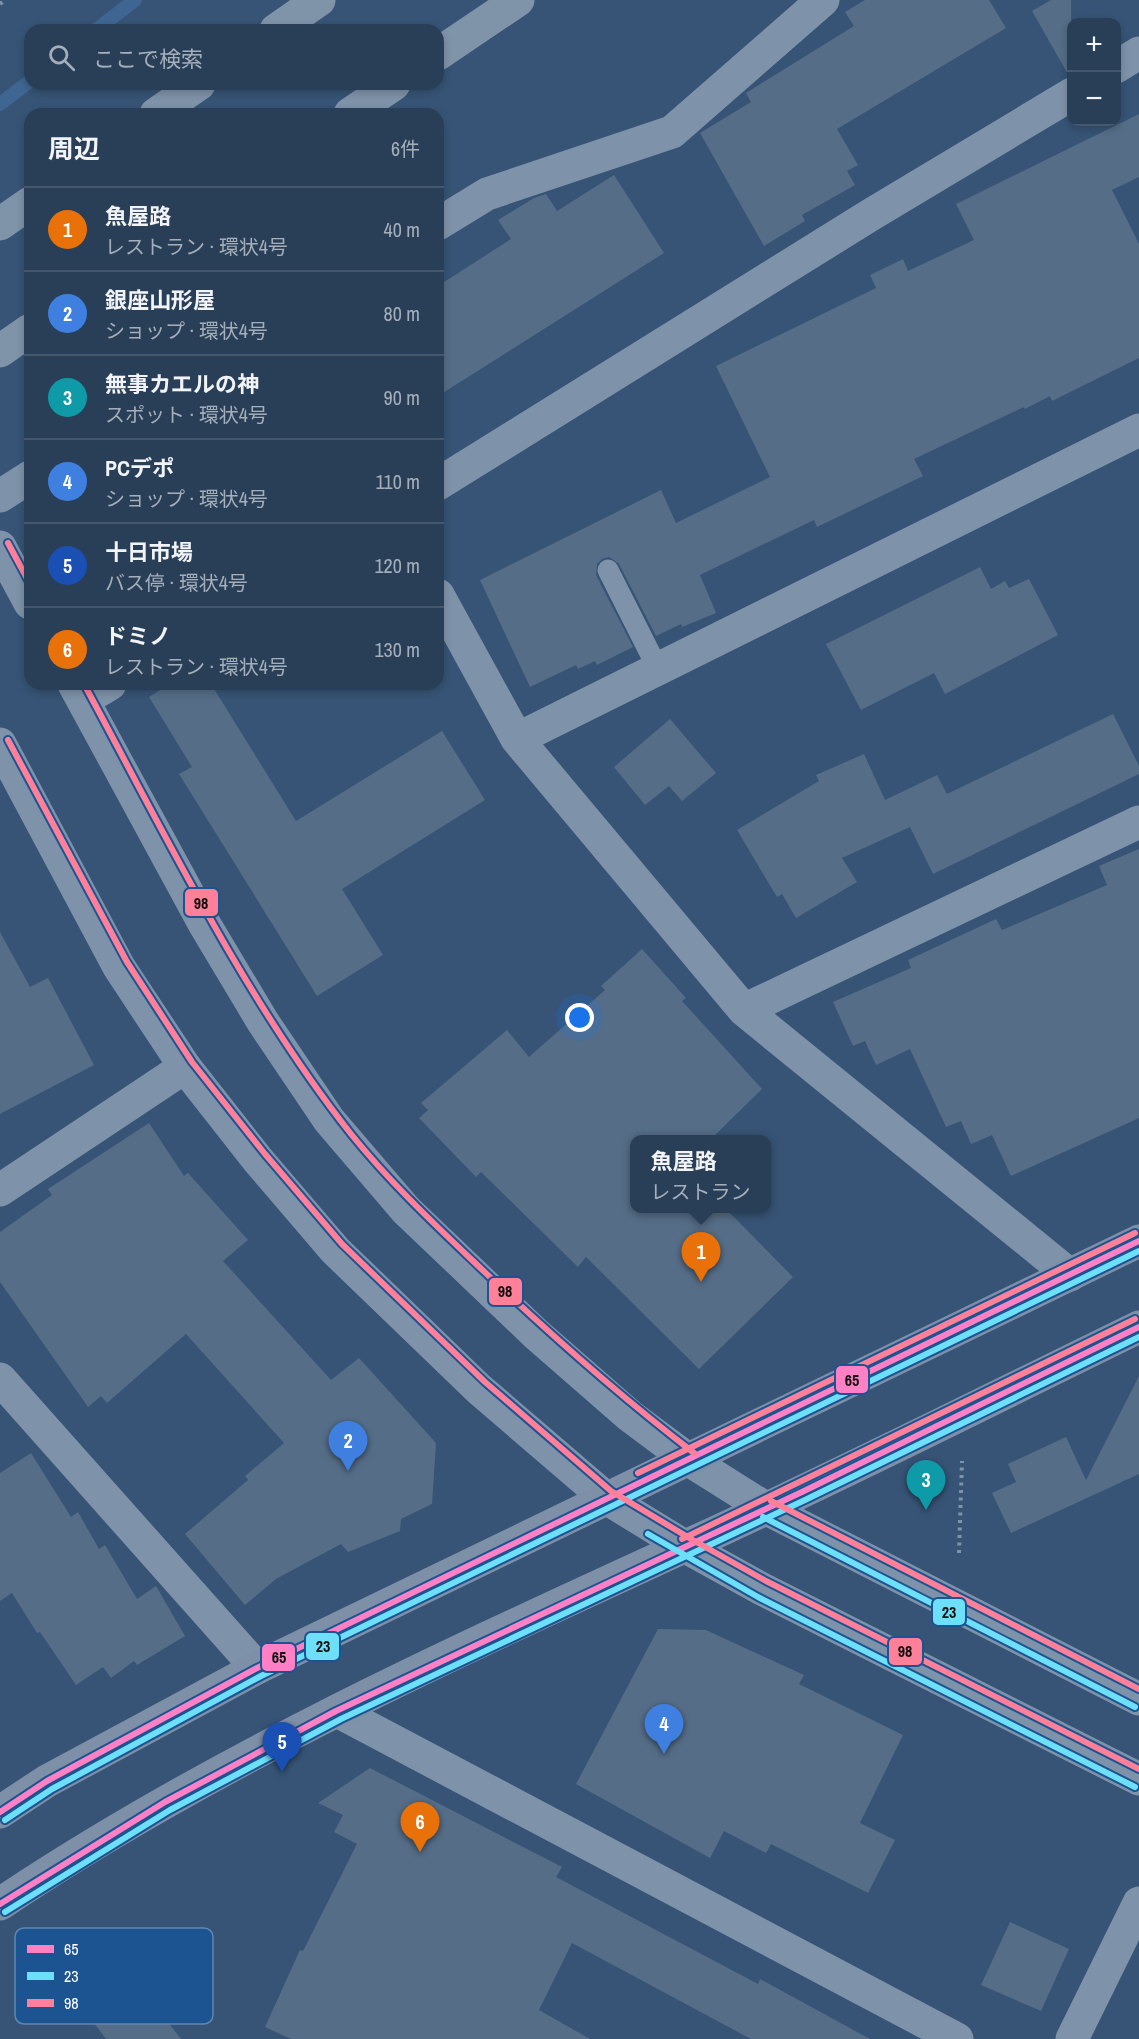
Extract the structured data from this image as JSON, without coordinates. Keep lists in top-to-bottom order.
{
  "lines": ["transit line 98", "transit line 65", "transit line 23"],
  "legend": ["65", "23", "98"],
  "page": {
    "map_buttons": ["+", "−"],
    "search": "ここで検索",
    "heading": ["周辺", "6件"],
    "list": [
      {
        "mark": "1",
        "name": "魚屋路",
        "note": "レストラン · 環状4号",
        "value": "40 m"
      },
      {
        "mark": "2",
        "name": "銀座山形屋",
        "note": "ショップ · 環状4号",
        "value": "80 m"
      },
      {
        "mark": "3",
        "name": "無事カエルの神",
        "note": "スポット · 環状4号",
        "value": "90 m"
      },
      {
        "mark": "4",
        "name": "PCデポ",
        "note": "ショップ · 環状4号",
        "value": "110 m"
      },
      {
        "mark": "5",
        "name": "十日市場",
        "note": "バス停 · 環状4号",
        "value": "120 m"
      },
      {
        "mark": "6",
        "name": "ドミノ",
        "note": "レストラン · 環状4号",
        "value": "130 m"
      }
    ],
    "popup": ["魚屋路", "レストラン"],
    "pins": [
      "1",
      "2",
      "3",
      "4",
      "5",
      "6"
    ]
  }
}
